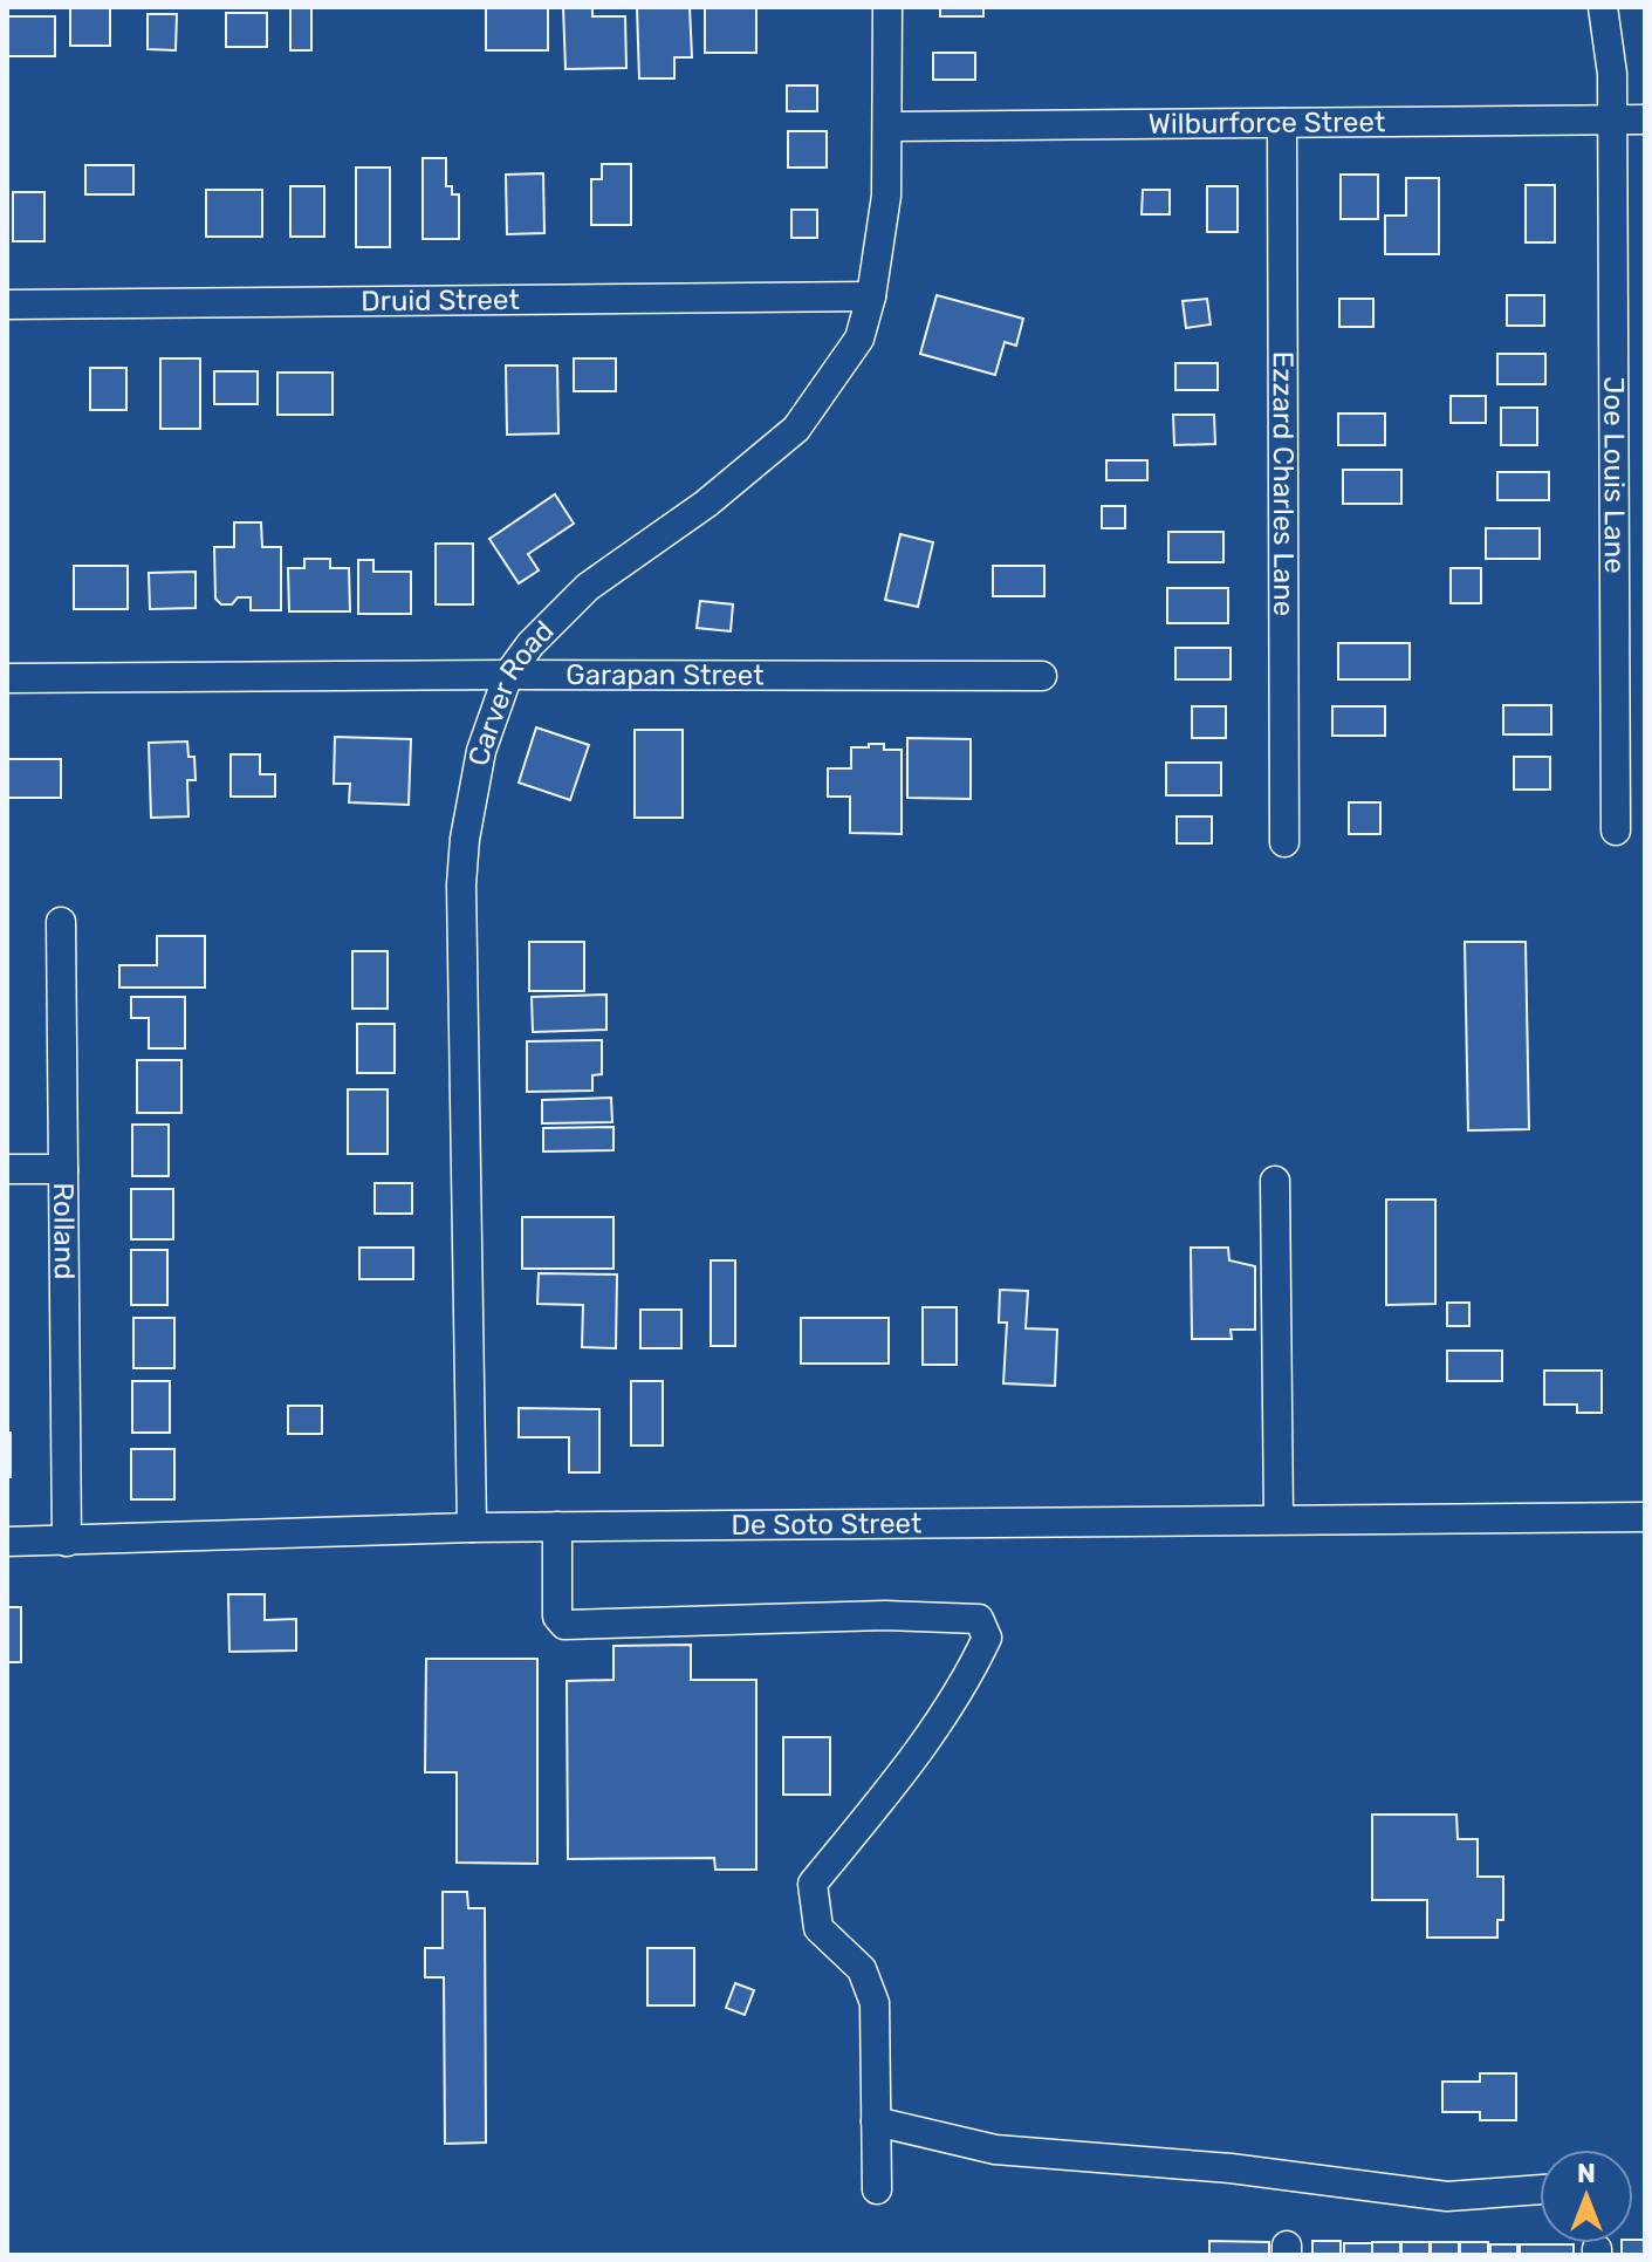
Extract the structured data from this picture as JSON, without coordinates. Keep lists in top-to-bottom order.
{
  "streets": {
    "street": [
      "Wilburforce Street",
      "Druid Street",
      "Joe Louis Lane",
      "Ezzard Charles Lane",
      "Garapan Street",
      "Carver Road",
      "Rolland",
      "De Soto Street"
    ]
  },
  "crossings": [
    ["Wilburforce Street", "Joe Louis Lane"],
    ["Wilburforce Street", "Ezzard Charles Lane"],
    ["Wilburforce Street", "Carver Road"],
    ["Druid Street", "Carver Road"],
    ["Garapan Street", "Carver Road"],
    ["Carver Road", "De Soto Street"],
    ["Rolland", "De Soto Street"]
  ],
  "north": "top"
}
